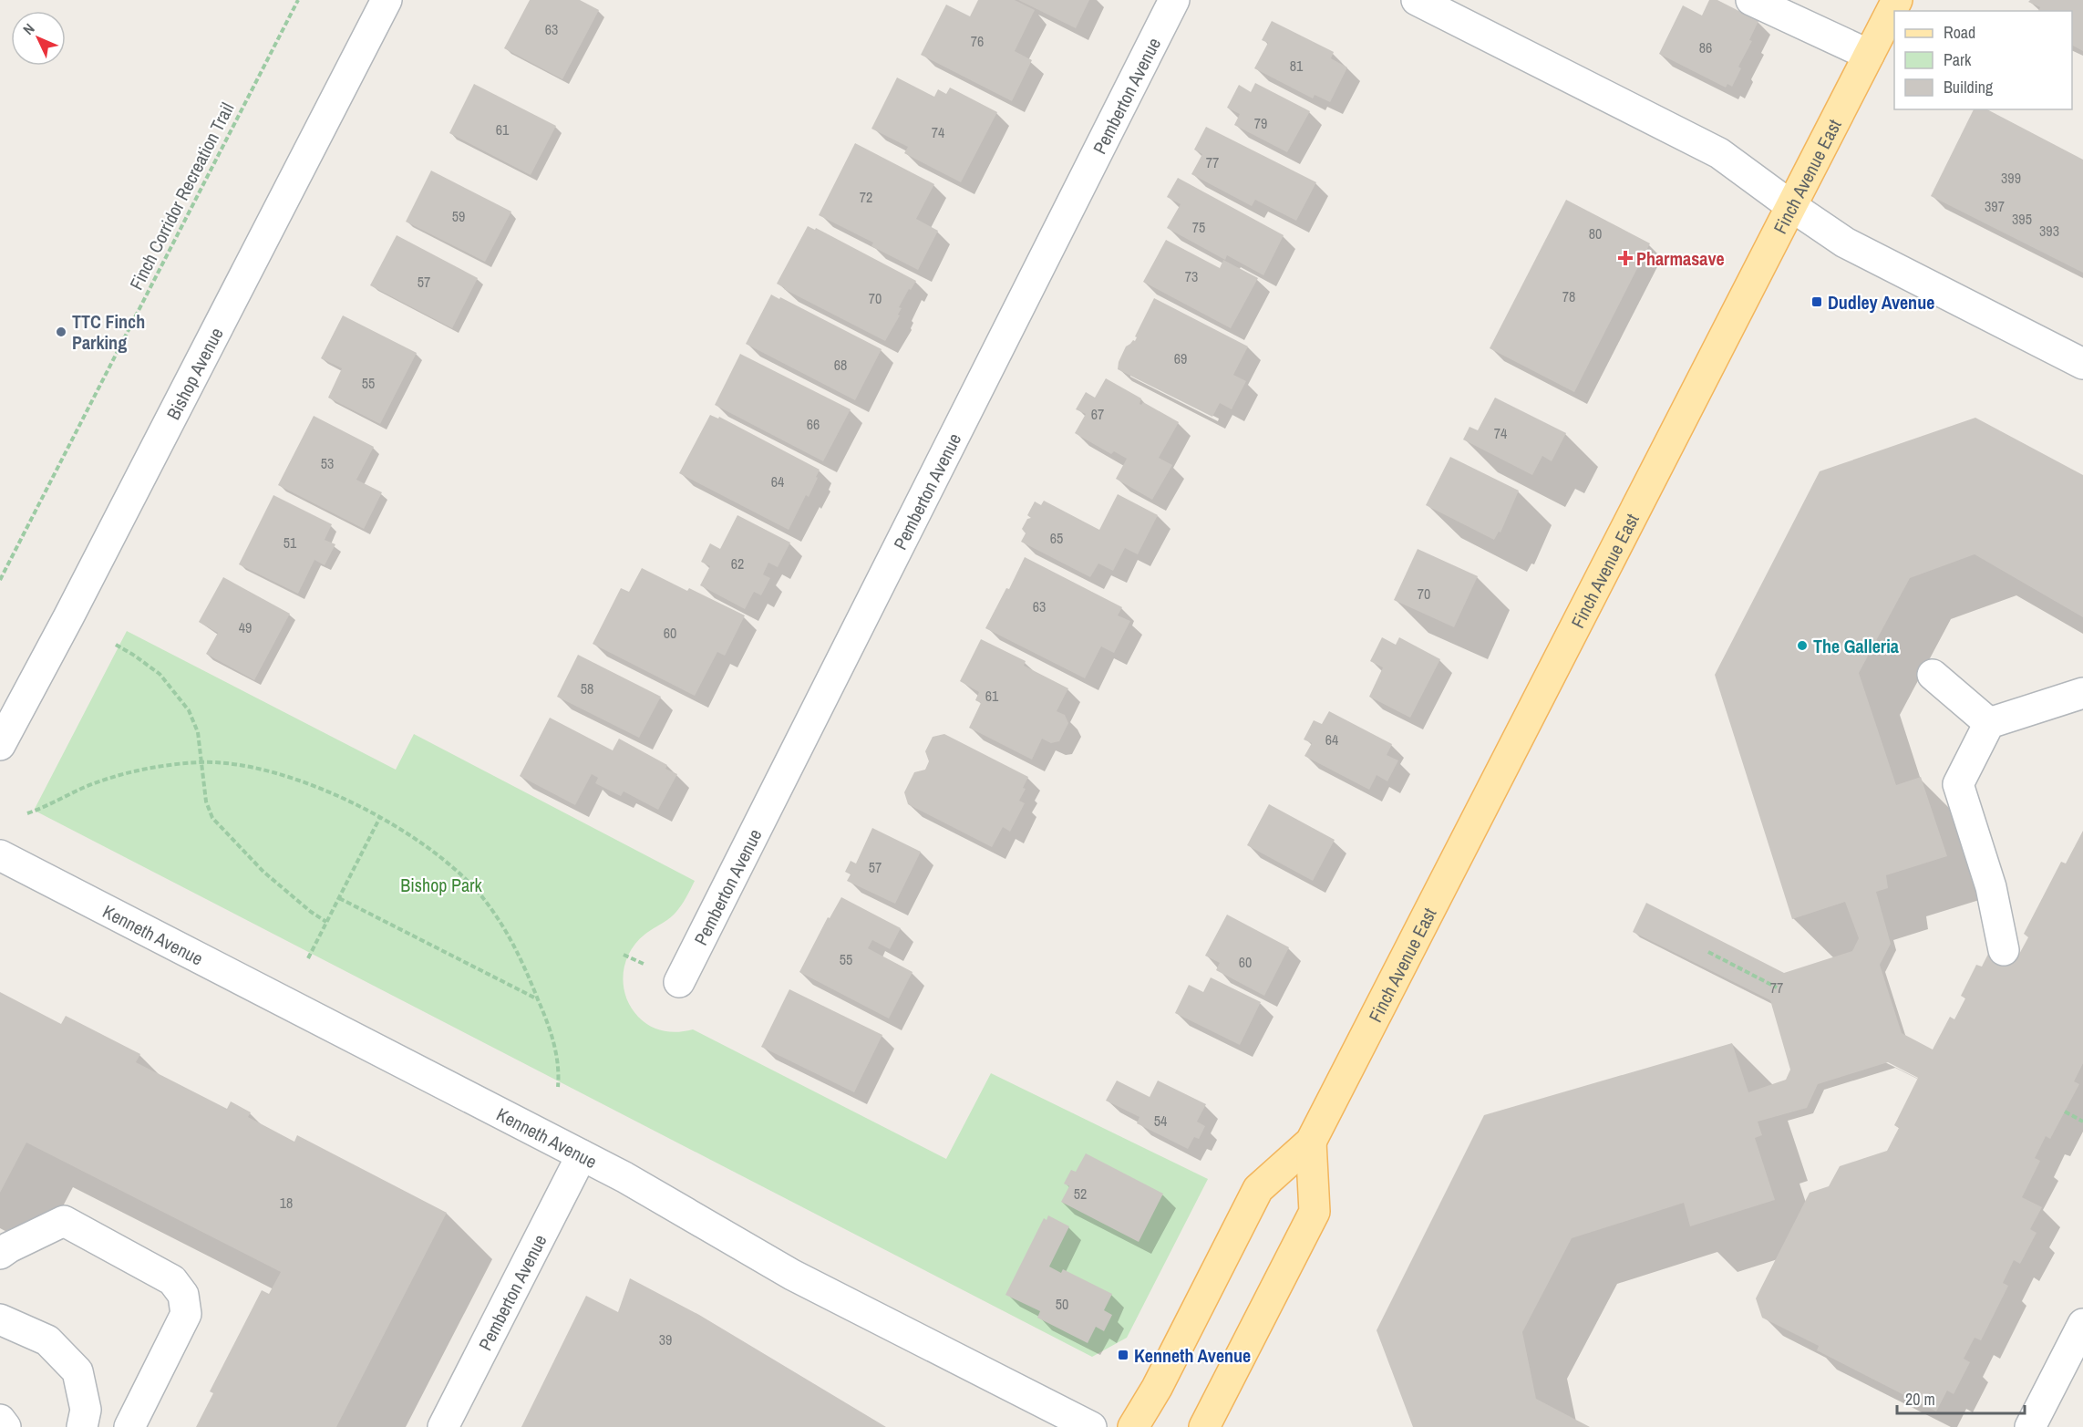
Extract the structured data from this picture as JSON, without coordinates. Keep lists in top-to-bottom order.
{
  "streets": {
    "main road": ["Finch Avenue East"],
    "street": ["Pemberton Avenue", "Bishop Avenue", "Kenneth Avenue"],
    "path": ["Finch Corridor Recreation Trail"]
  },
  "crossings": [
    ["Pemberton Avenue", "Kenneth Avenue"]
  ],
  "parks": ["Bishop Park"],
  "places": {
    "health": ["Pharmasave"],
    "transit": ["Dudley Avenue", "Kenneth Avenue"],
    "other": ["TTC Finch Parking", "The Galleria"]
  },
  "house_numbers": [
    "63",
    "76",
    "86",
    "81",
    "79",
    "61",
    "74",
    "77",
    "399",
    "72",
    "397",
    "59",
    "395",
    "75",
    "393",
    "80",
    "73",
    "57",
    "78",
    "70",
    "69",
    "68",
    "55",
    "67",
    "66",
    "74",
    "53",
    "64",
    "65",
    "51",
    "62",
    "70",
    "63",
    "49",
    "60",
    "58",
    "61",
    "64",
    "57",
    "55",
    "60",
    "77",
    "54",
    "52",
    "18",
    "50",
    "39"
  ],
  "legend": ["Road", "Park", "Building"],
  "scale_bar": "20 m",
  "north": "top left"
}
